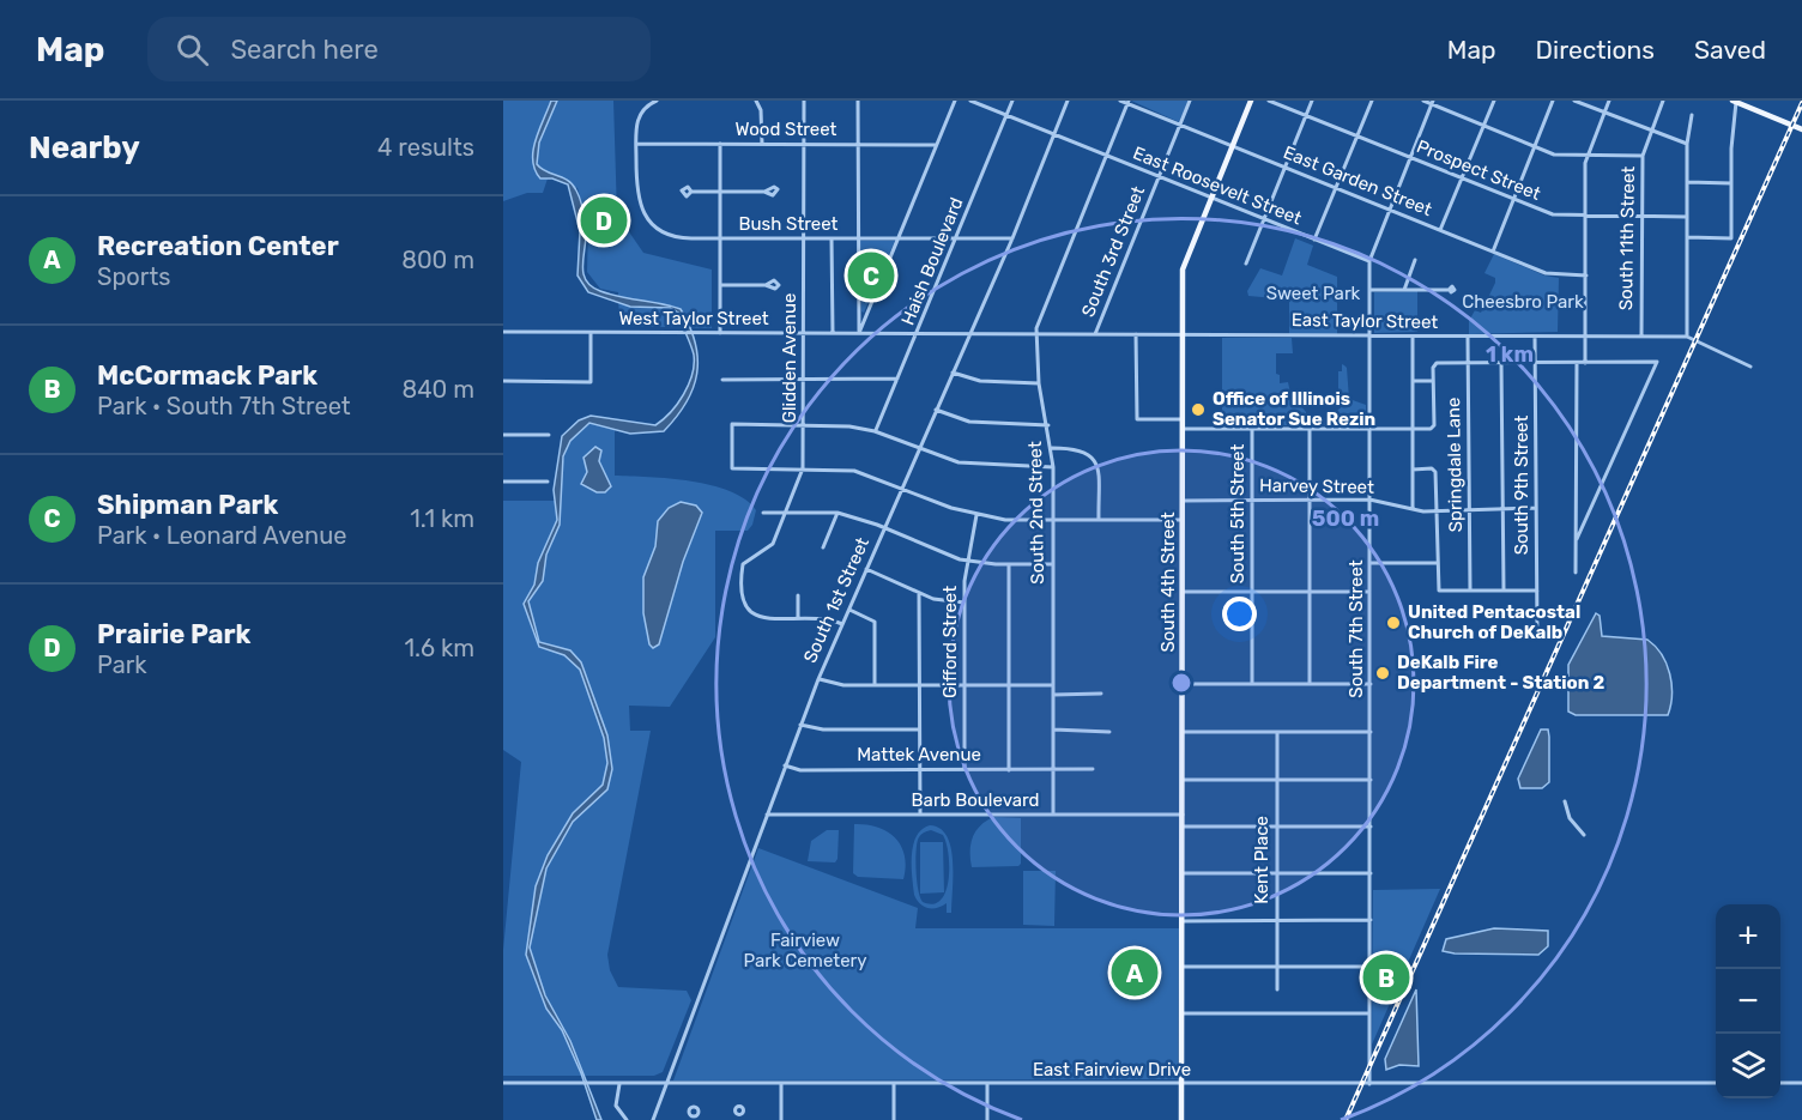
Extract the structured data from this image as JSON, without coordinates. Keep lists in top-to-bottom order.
{
  "streets": {
    "main road": ["South 4th Street"],
    "street": [
      "Wood Street",
      "Prospect Street",
      "East Garden Street",
      "East Roosevelt Street",
      "Bush Street",
      "South 11th Street",
      "South 3rd Street",
      "Haish Boulevard",
      "West Taylor Street",
      "East Taylor Street",
      "Glidden Avenue",
      "Springdale Lane",
      "South 9th Street",
      "Harvey Street",
      "South 2nd Street",
      "South 5th Street",
      "South 1st Street",
      "South 7th Street",
      "Gifford Street",
      "Mattek Avenue",
      "Barb Boulevard",
      "Kent Place",
      "East Fairview Drive"
    ]
  },
  "crossings": [
    ["Wood Street", "Bush Street"],
    ["Wood Street", "Glidden Avenue"],
    ["Prospect Street", "South 11th Street"],
    ["Prospect Street", "South 7th Street"],
    ["East Garden Street", "South 3rd Street"],
    ["East Garden Street", "South 2nd Street"],
    ["East Garden Street", "South 4th Street"],
    ["East Garden Street", "South 7th Street"],
    ["East Roosevelt Street", "South 3rd Street"],
    ["East Roosevelt Street", "Haish Boulevard"],
    ["East Roosevelt Street", "South 2nd Street"],
    ["East Roosevelt Street", "South 4th Street"],
    ["East Roosevelt Street", "South 1st Street"],
    ["East Roosevelt Street", "South 7th Street"],
    ["Bush Street", "Haish Boulevard"],
    ["Bush Street", "Glidden Avenue"],
    ["Bush Street", "South 1st Street"],
    ["South 11th Street", "East Taylor Street"],
    ["South 3rd Street", "East Taylor Street"],
    ["Haish Boulevard", "West Taylor Street"],
    ["West Taylor Street", "East Taylor Street"],
    ["West Taylor Street", "Glidden Avenue"],
    ["West Taylor Street", "South 1st Street"],
    ["East Taylor Street", "Springdale Lane"],
    ["East Taylor Street", "South 9th Street"],
    ["East Taylor Street", "South 2nd Street"],
    ["East Taylor Street", "South 4th Street"],
    ["East Taylor Street", "South 1st Street"],
    ["East Taylor Street", "South 7th Street"],
    ["Springdale Lane", "Harvey Street"],
    ["South 9th Street", "Harvey Street"],
    ["Harvey Street", "South 5th Street"],
    ["Harvey Street", "South 4th Street"],
    ["Harvey Street", "South 7th Street"],
    ["South 2nd Street", "Mattek Avenue"],
    ["South 2nd Street", "Barb Boulevard"],
    ["South 4th Street", "Barb Boulevard"],
    ["South 4th Street", "East Fairview Drive"],
    ["South 1st Street", "Mattek Avenue"],
    ["South 1st Street", "Barb Boulevard"],
    ["South 1st Street", "East Fairview Drive"],
    ["South 7th Street", "East Fairview Drive"],
    ["Gifford Street", "Mattek Avenue"]
  ],
  "parks": ["Sweet Park", "Cheesbro Park", "Fairview Park Cemetery"],
  "places": ["Office of Illinois Senator Sue Rezin", "United Pentacostal Church of DeKalb", "DeKalb Fire Department - Station 2"],
  "page": {
    "header": "Map",
    "search": "Search here",
    "nav": ["Map", "Directions", "Saved"],
    "heading": ["Nearby", "4 results"],
    "list": [
      {
        "mark": "A",
        "name": "Recreation Center",
        "note": "Sports",
        "value": "800 m"
      },
      {
        "mark": "B",
        "name": "McCormack Park",
        "note": "Park · South 7th Street",
        "value": "840 m"
      },
      {
        "mark": "C",
        "name": "Shipman Park",
        "note": "Park · Leonard Avenue",
        "value": "1.1 km"
      },
      {
        "mark": "D",
        "name": "Prairie Park",
        "note": "Park",
        "value": "1.6 km"
      }
    ],
    "pins": [
      "D",
      "C",
      "A",
      "B"
    ],
    "map_buttons": ["+", "−"]
  },
  "rings": ["1 km", "500 m"]
}
